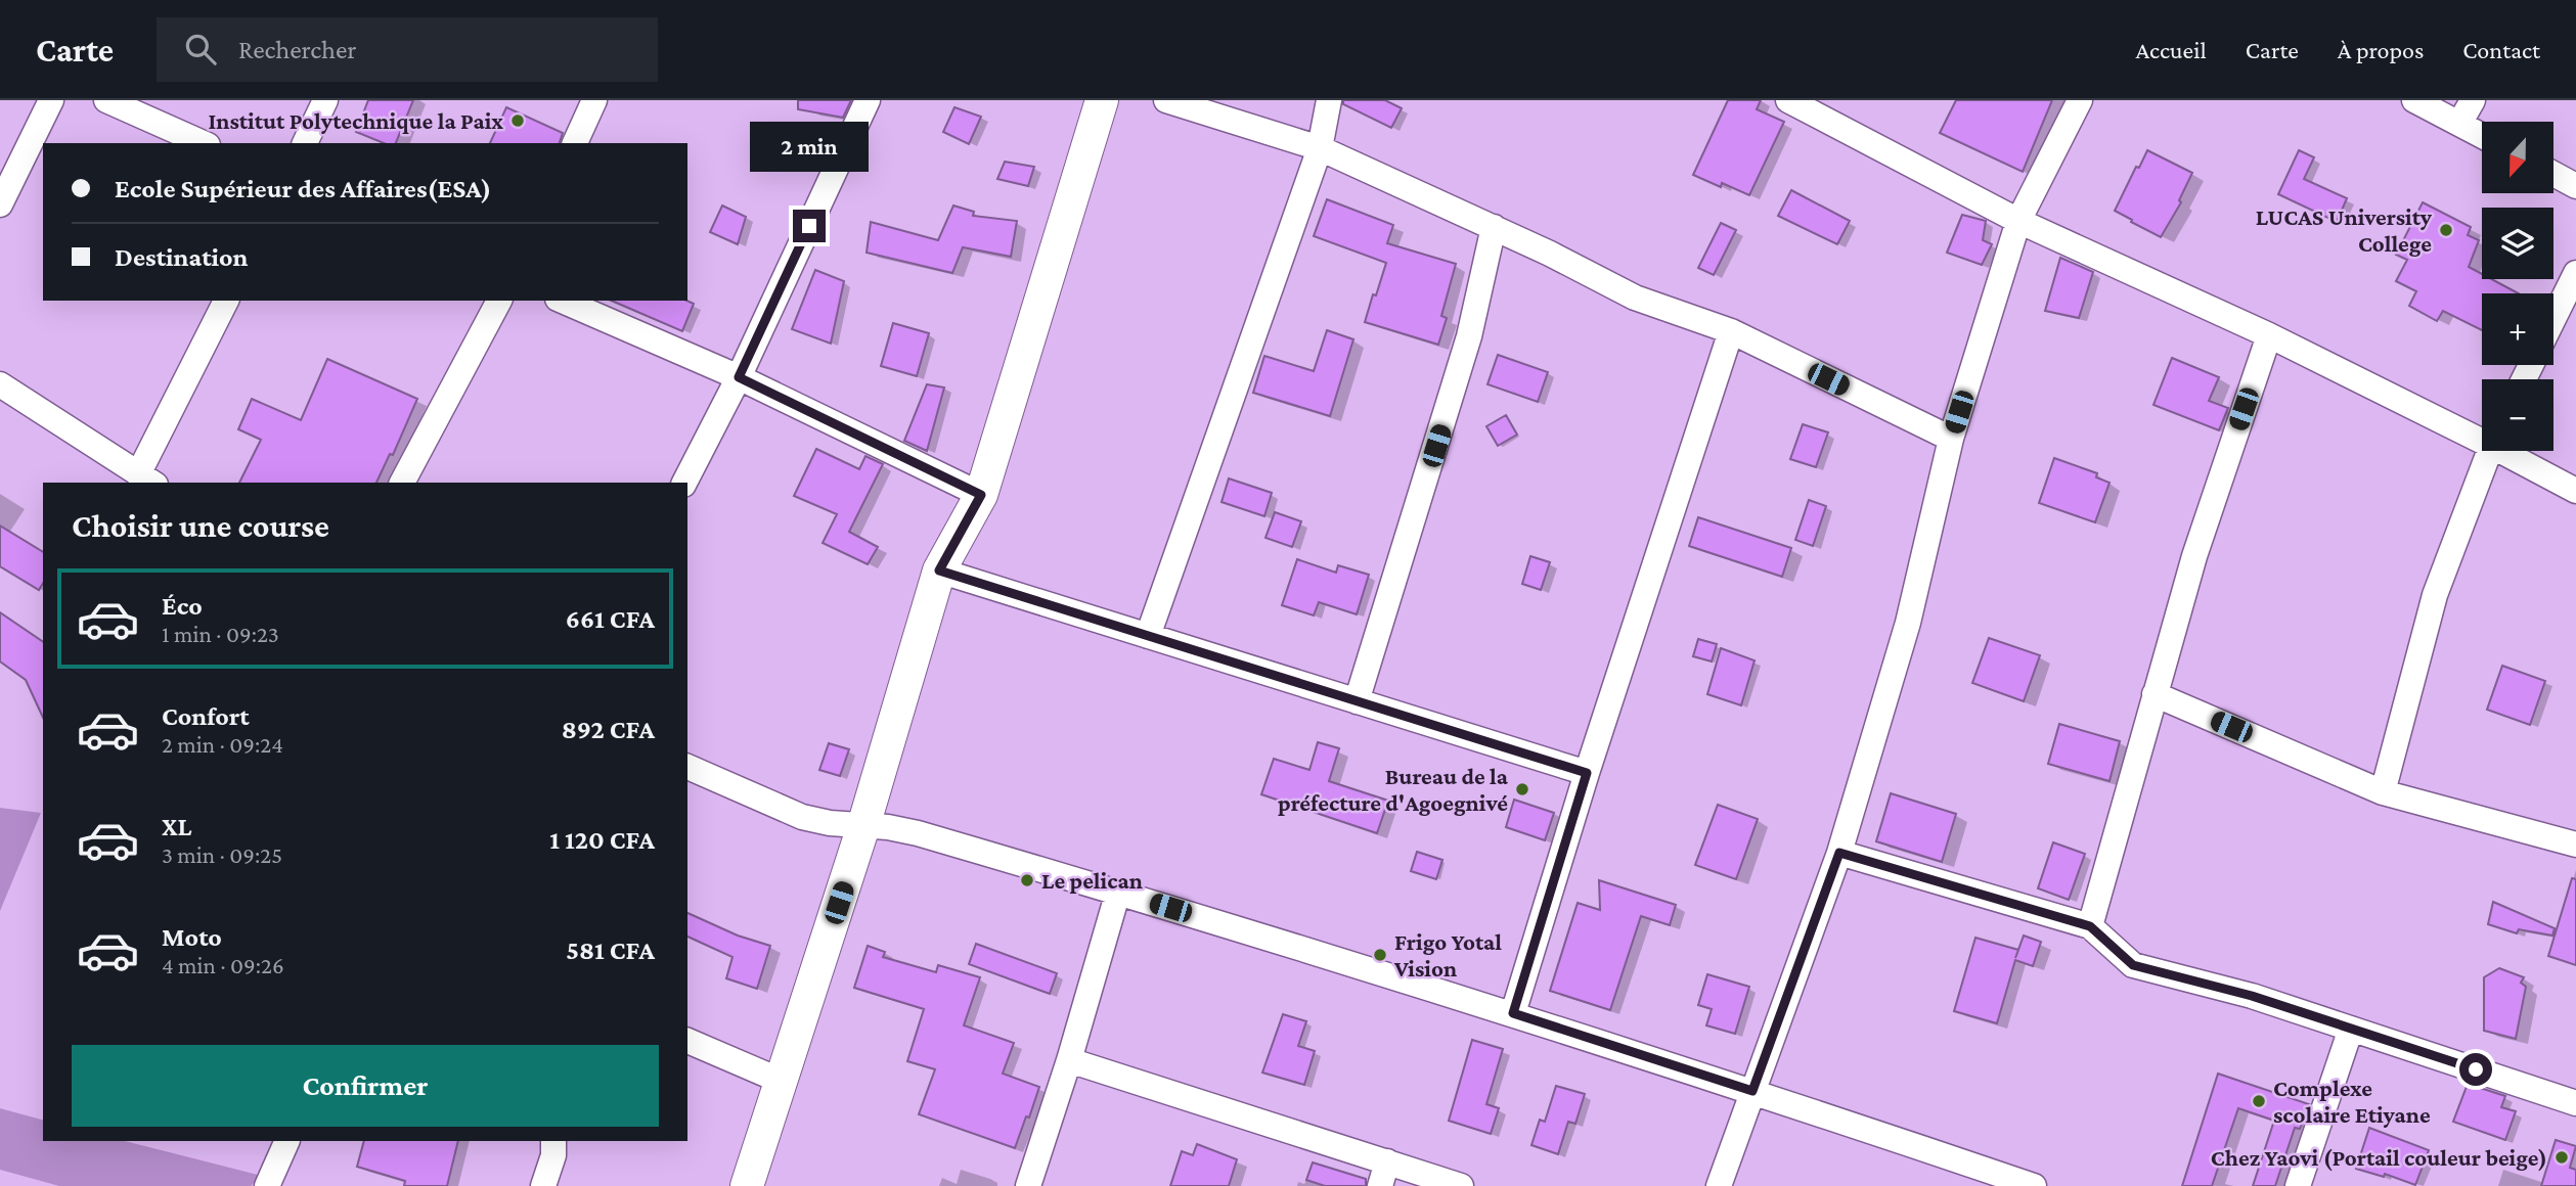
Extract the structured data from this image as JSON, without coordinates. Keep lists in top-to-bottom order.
{
  "places": [
    "Institut Polytechnique la Paix",
    "LUCAS University College",
    "Bureau de la préfecture d'Agoegnivé",
    "Le pelican",
    "Frigo Yotal Vision",
    "Complexe scolaire Etiyane",
    "Chez Yaovi (Portail couleur beige)"
  ],
  "north": "bottom",
  "page": {
    "header": "Carte",
    "search": "Rechercher",
    "nav": [
      "Accueil",
      "Carte",
      "À propos",
      "Contact"
    ],
    "map_buttons": ["+", "−"],
    "bubble": "2 min",
    "banner": ["Ecole Supérieur des Affaires(ESA)", "Destination"],
    "heading": "Choisir une course",
    "list": [
      {
        "name": "Éco",
        "note": "1 min · 09:23",
        "value": "661 CFA"
      },
      {
        "name": "Confort",
        "note": "2 min · 09:24",
        "value": "892 CFA"
      },
      {
        "name": "XL",
        "note": "3 min · 09:25",
        "value": "1 120 CFA"
      },
      {
        "name": "Moto",
        "note": "4 min · 09:26",
        "value": "581 CFA"
      }
    ],
    "buttons": "Confirmer"
  }
}
